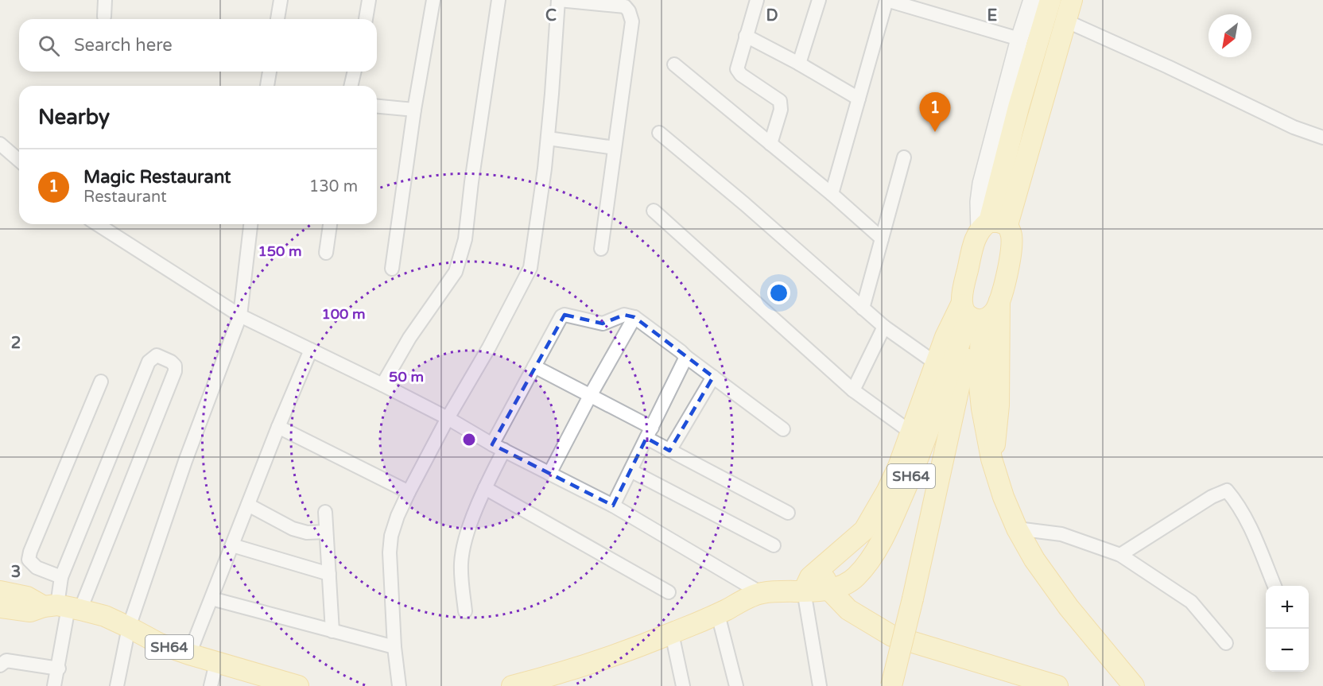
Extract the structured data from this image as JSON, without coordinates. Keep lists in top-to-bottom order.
{
  "streets": {
    "main road": ["SH64"]
  },
  "north": "bottom left",
  "page": {
    "search": "Search here",
    "heading": "Nearby",
    "pins": "1",
    "list": [
      {
        "mark": "1",
        "name": "Magic Restaurant",
        "note": "Restaurant",
        "value": "130 m"
      }
    ],
    "map_buttons": ["+", "−"]
  },
  "grid": {
    "columns": ["C", "D", "E"],
    "rows": ["2", "3"]
  },
  "rings": ["150 m", "100 m", "50 m"]
}
